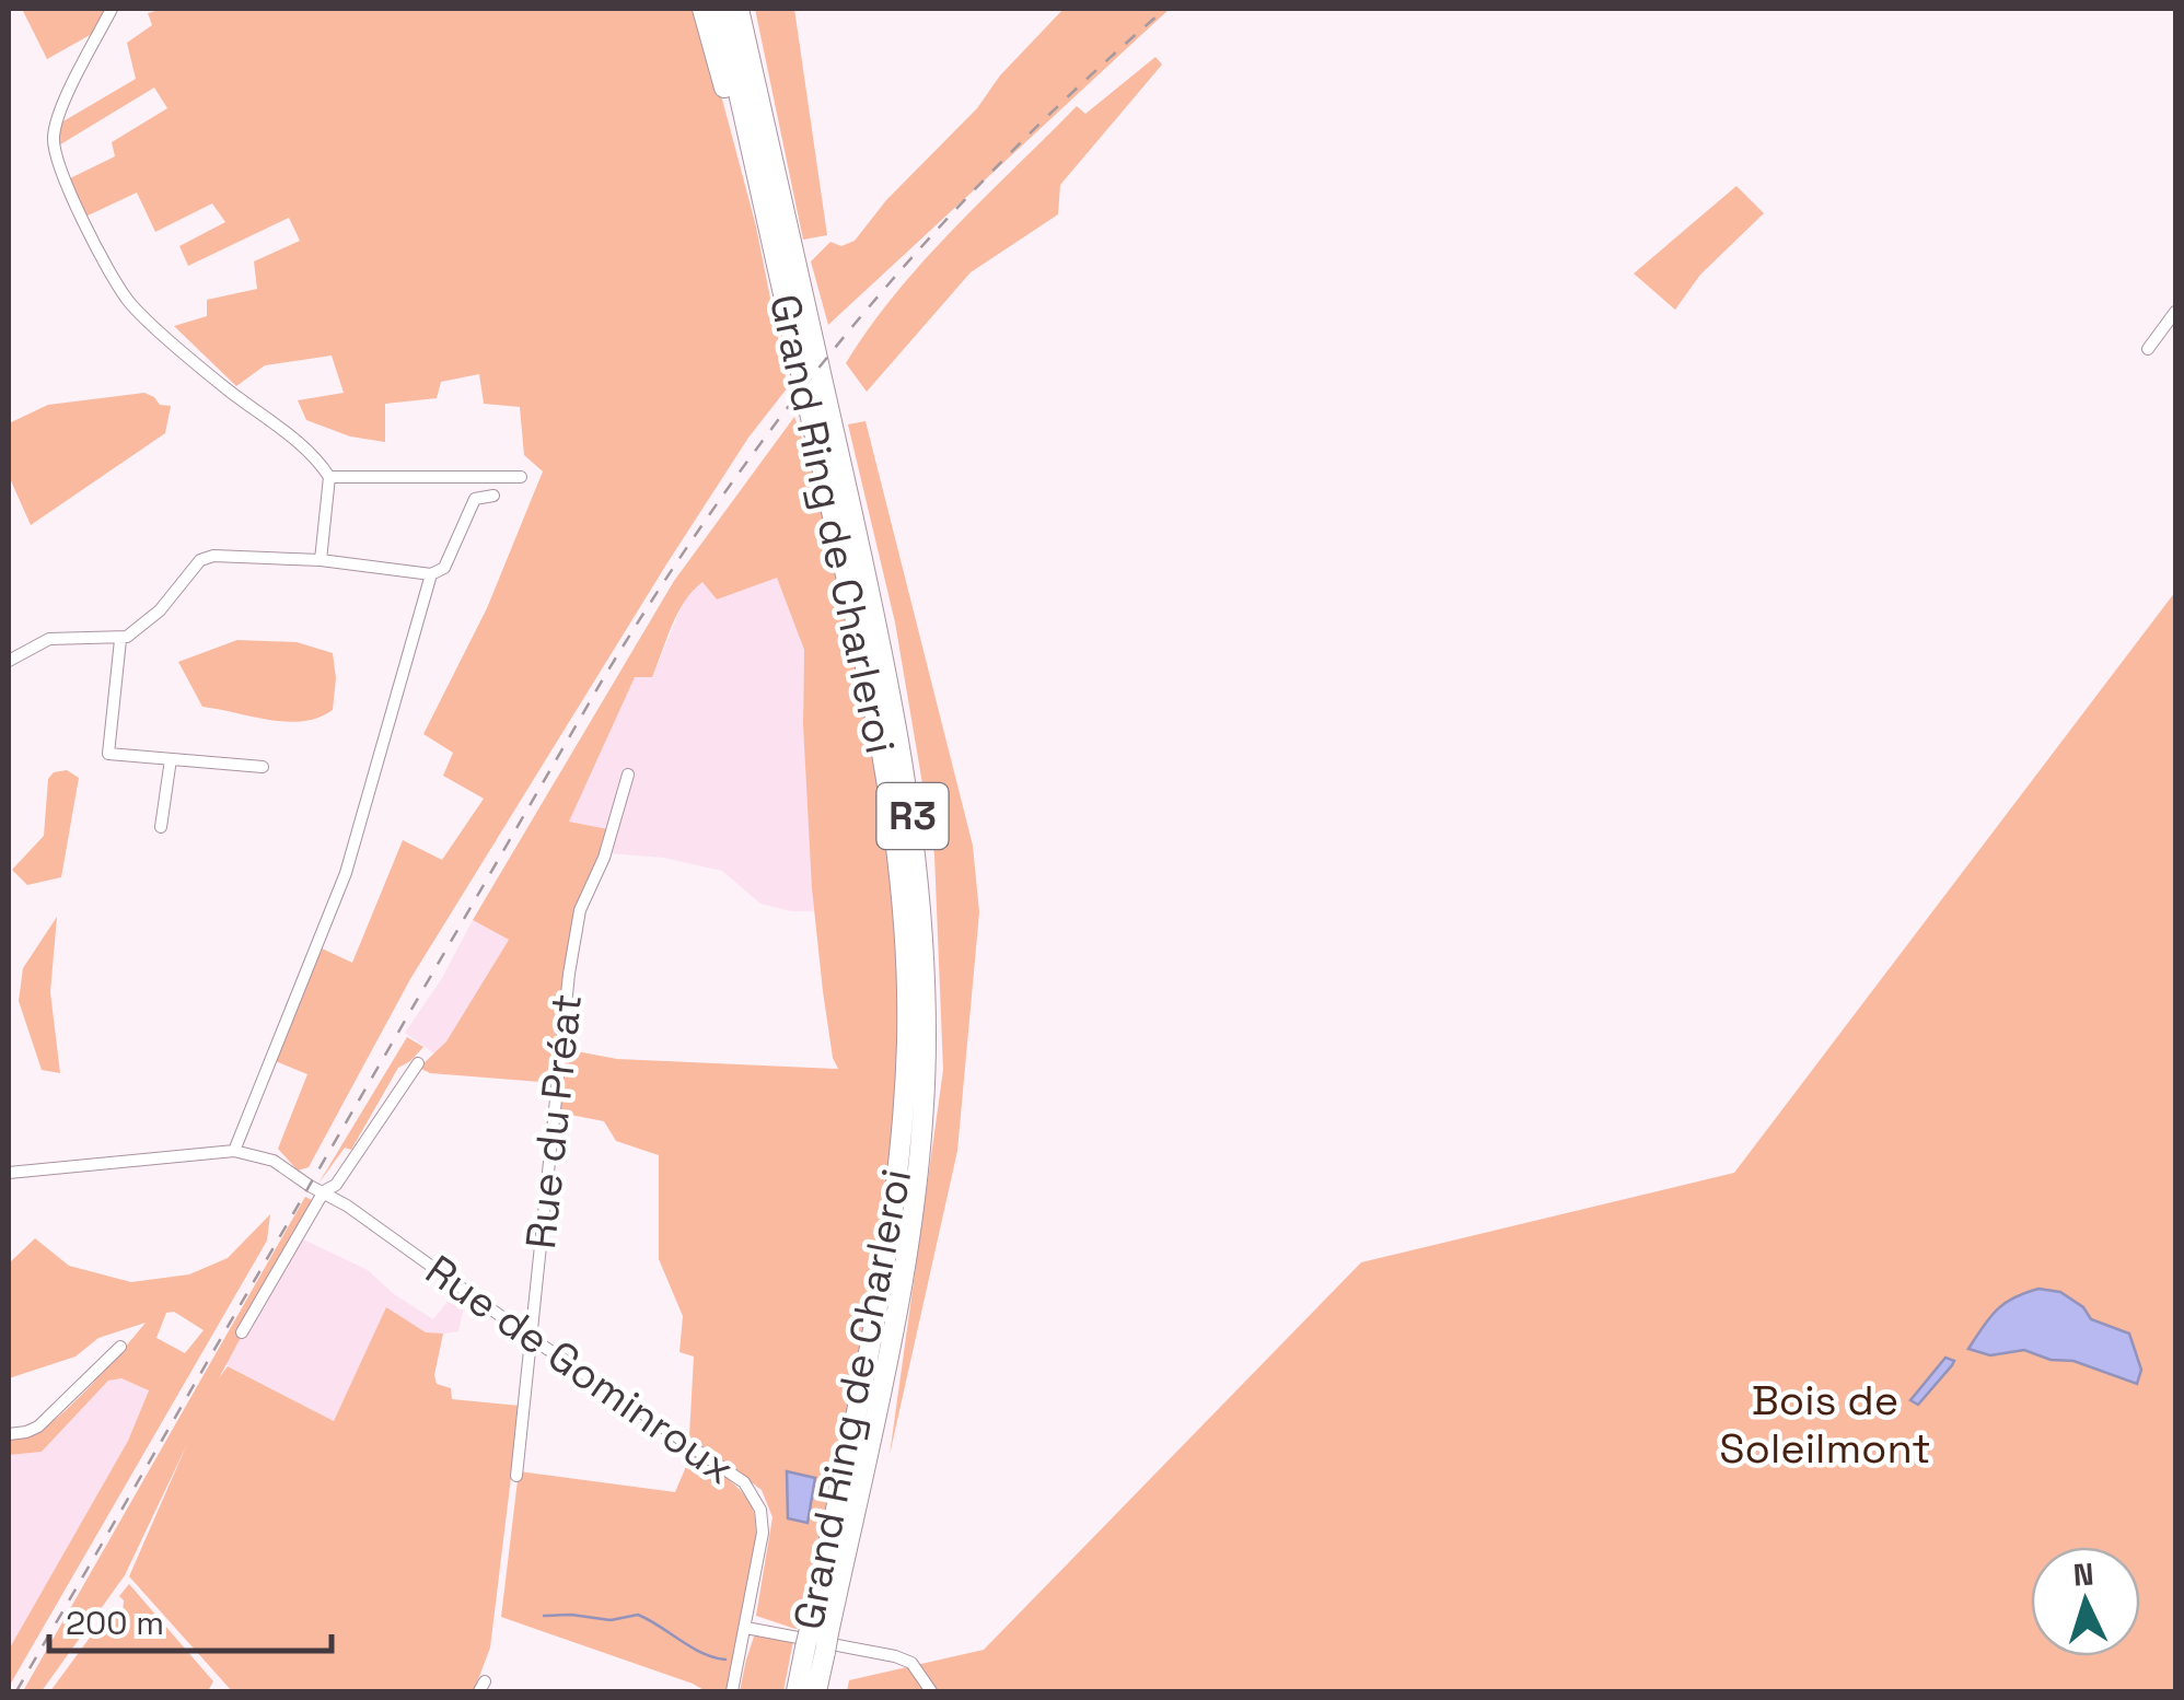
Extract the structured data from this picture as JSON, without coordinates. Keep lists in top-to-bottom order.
{
  "streets": {
    "highway": ["Grand Ring de Charleroi", "R3"],
    "street": ["Rue du Préat", "Rue de Gominroux"]
  },
  "crossings": [
    ["Rue du Préat", "Rue de Gominroux"]
  ],
  "parks": ["Bois de Soleilmont"],
  "scale_bar": "200 m",
  "north": "top"
}
